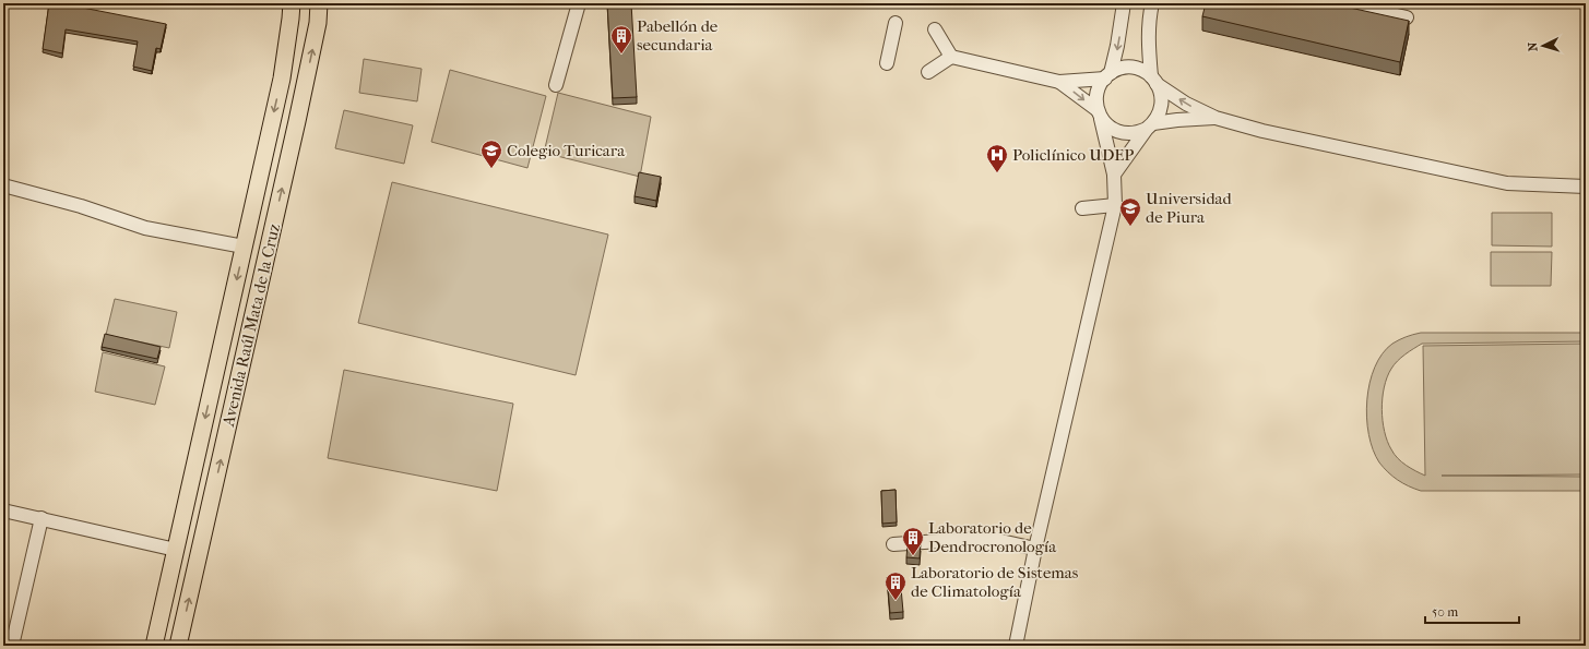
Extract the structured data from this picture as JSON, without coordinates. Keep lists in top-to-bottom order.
{
  "streets": {
    "main road": ["Avenida Raúl Mata de la Cruz"]
  },
  "places": {
    "building": ["Pabellón de secundaria", "Laboratorio de Dendrocronología", "Laboratorio de Sistemas de Climatología"],
    "school or university": ["Colegio Turicara", "Universidad de Piura"],
    "hospital": ["Policlínico UDEP"]
  },
  "scale_bar": "50 m",
  "north": "left"
}
